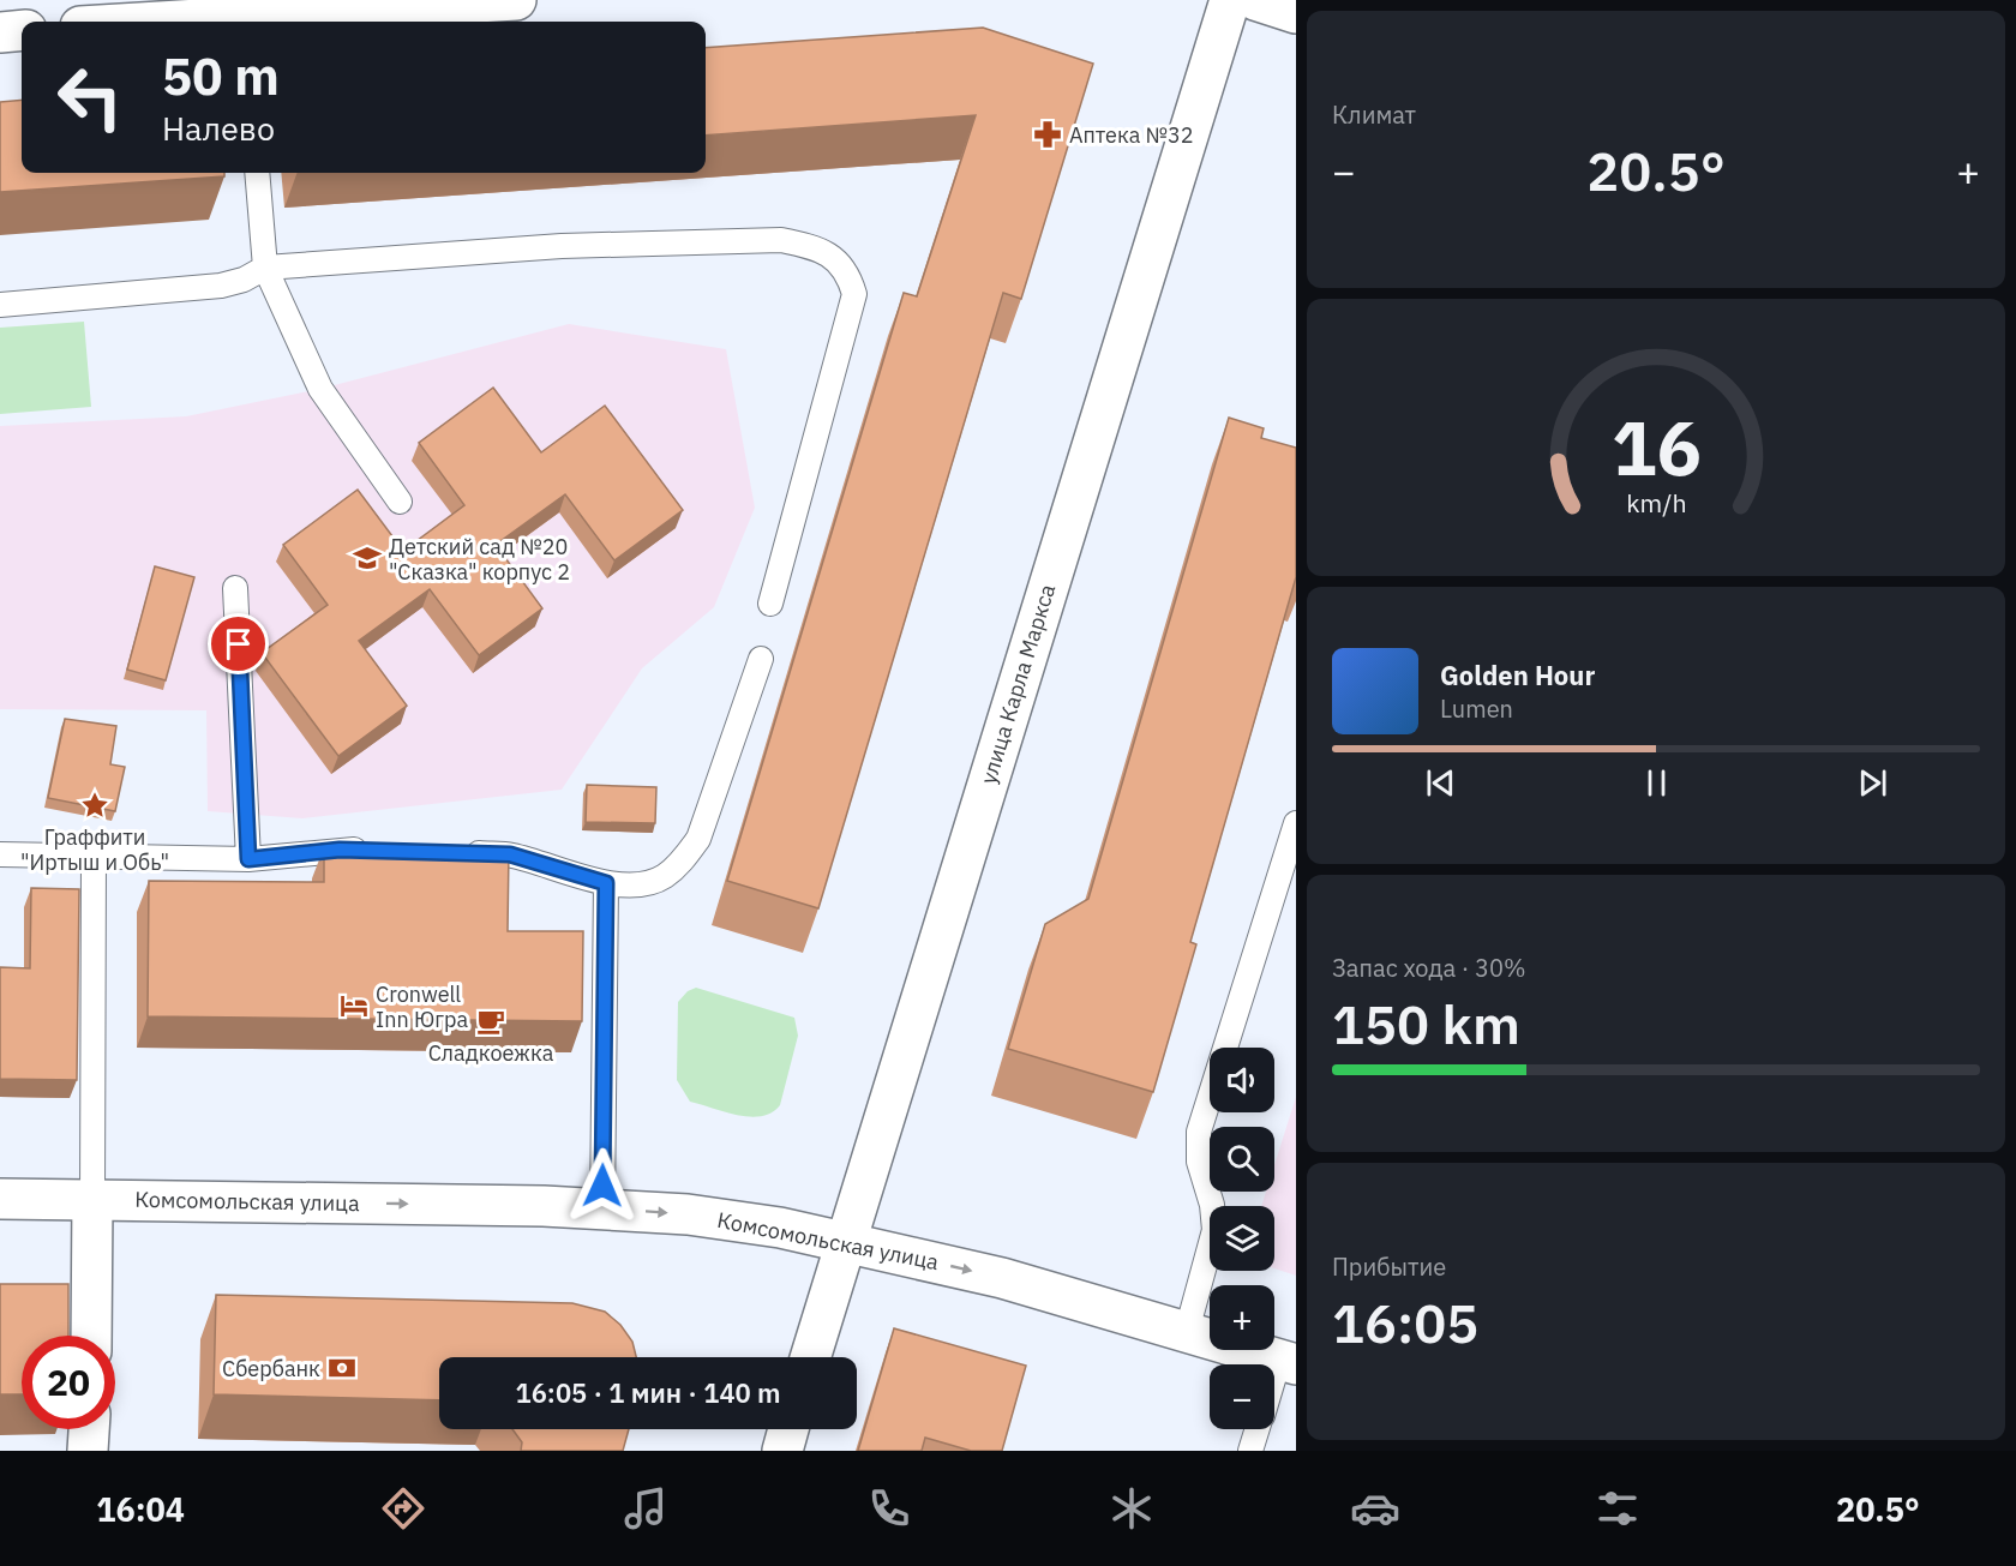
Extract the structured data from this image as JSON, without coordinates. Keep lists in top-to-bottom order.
{
  "streets": {
    "street": ["улица Карла Маркса", "Комсомольская улица"]
  },
  "crossings": [
    ["улица Карла Маркса", "Комсомольская улица"]
  ],
  "one_way": ["Комсомольская улица"],
  "places": {
    "pharmacy": ["Аптека №32"],
    "school or university": ["Детский сад №20 \"Сказка\" корпус 2"],
    "place": ["Граффити \"Иртыш и Обь\""],
    "hotel": ["Cronwell Inn Югра"],
    "cafe": ["Сладкоежка"],
    "bank": ["Сбербанк"]
  },
  "page": {
    "tile": [
      "Климат",
      ["Запас хода · 30%", "150 km"],
      ["Прибытие", "16:05"]
    ],
    "turn": ["50 m", "Налево"],
    "heat": ["−", "20.5°", "+"],
    "song": ["Golden Hour", "Lumen"],
    "map_buttons": ["+", "−"],
    "limit": "20",
    "trip": "16:05 · 1 мин · 140 m",
    "tabs": ["16:04", "20.5°"],
    "gauge": ["16", "km/h"]
  }
}
